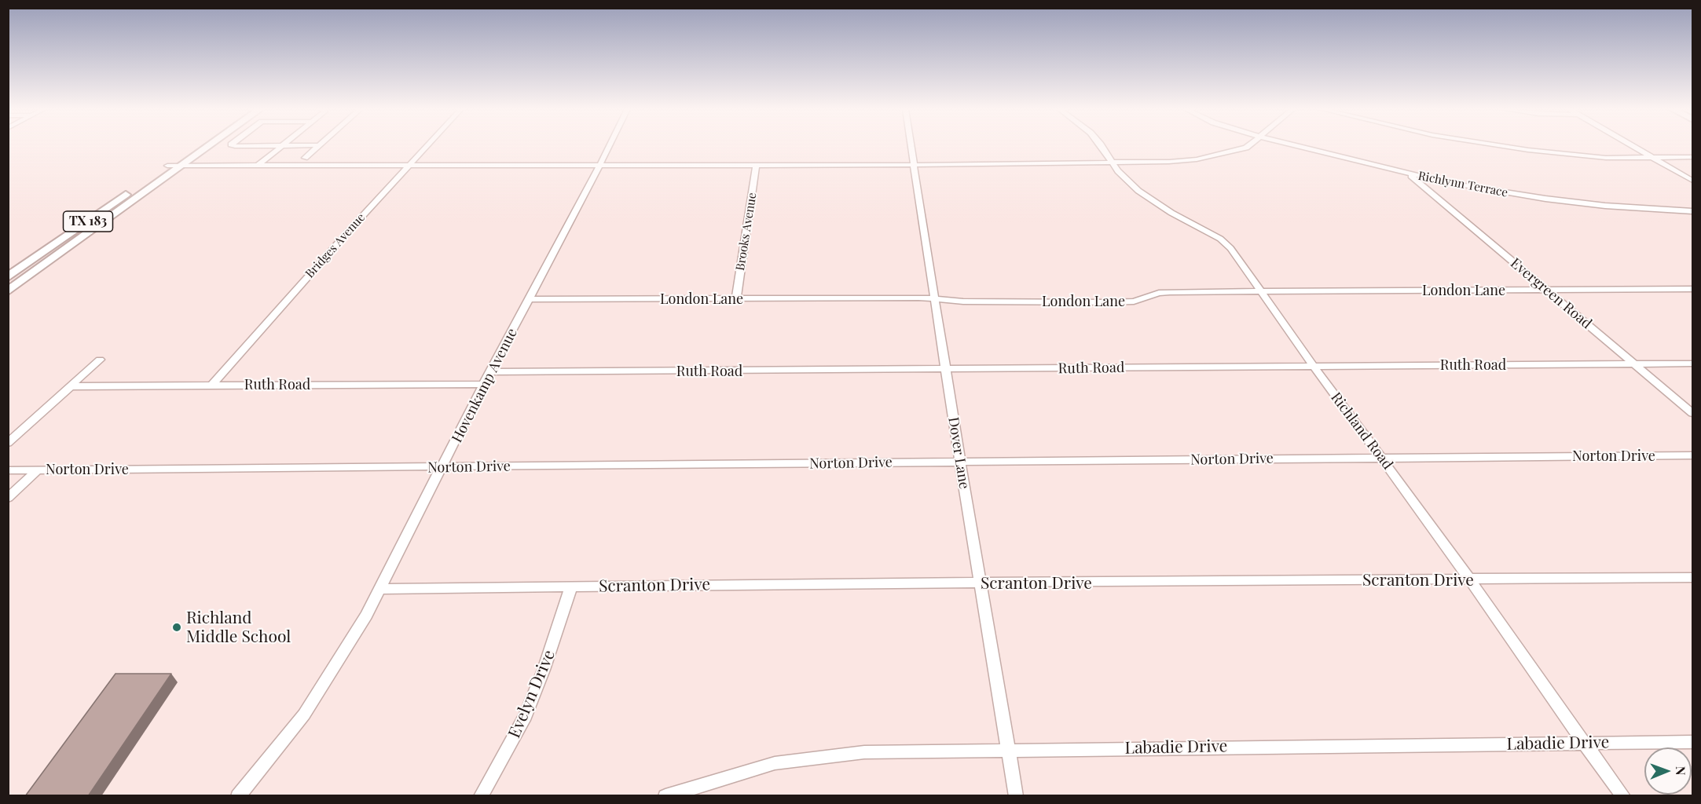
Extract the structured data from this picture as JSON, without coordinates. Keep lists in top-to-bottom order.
{
  "streets": {
    "main road": ["TX 183"],
    "street": [
      "Richlynn Terrace",
      "Brooks Avenue",
      "Bridges Avenue",
      "London Lane",
      "Evergreen Road",
      "Ruth Road",
      "Hovenkamp Avenue",
      "Richland Road",
      "Dover Lane",
      "Norton Drive",
      "Scranton Drive",
      "Evelyn Drive",
      "Labadie Drive"
    ]
  },
  "crossings": [
    ["Richlynn Terrace", "Evergreen Road"],
    ["Brooks Avenue", "London Lane"],
    ["Bridges Avenue", "Ruth Road"],
    ["London Lane", "Evergreen Road"],
    ["London Lane", "Hovenkamp Avenue"],
    ["London Lane", "Richland Road"],
    ["London Lane", "Dover Lane"],
    ["Evergreen Road", "Ruth Road"],
    ["Ruth Road", "Hovenkamp Avenue"],
    ["Ruth Road", "Richland Road"],
    ["Ruth Road", "Dover Lane"],
    ["Hovenkamp Avenue", "Norton Drive"],
    ["Hovenkamp Avenue", "Scranton Drive"],
    ["Richland Road", "Norton Drive"],
    ["Richland Road", "Scranton Drive"],
    ["Richland Road", "Labadie Drive"],
    ["Dover Lane", "Norton Drive"],
    ["Dover Lane", "Scranton Drive"],
    ["Dover Lane", "Labadie Drive"],
    ["Scranton Drive", "Evelyn Drive"]
  ],
  "places": ["Richland Middle School"],
  "north": "right"
}
